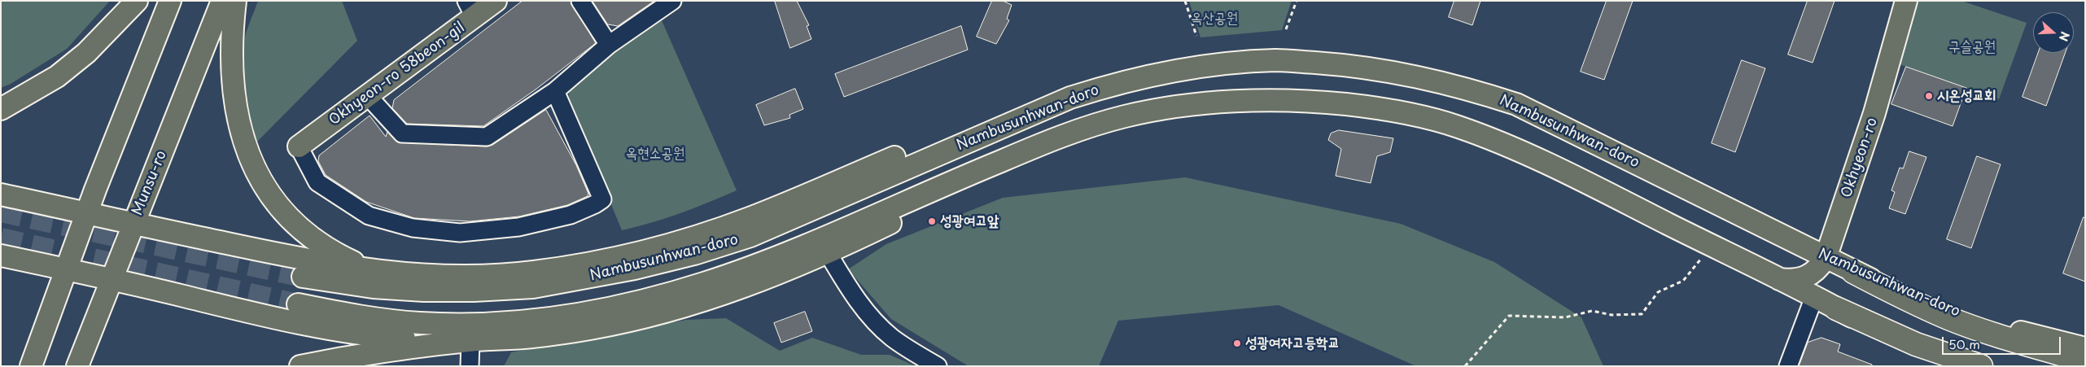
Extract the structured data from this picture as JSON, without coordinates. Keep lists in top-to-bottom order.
{
  "streets": {
    "main road": [
      "Okhyeon-ro 58beon-gil",
      "Nambusunhwan-doro",
      "Okhyeon-ro",
      "Munsu-ro"
    ]
  },
  "crossings": [
    ["Nambusunhwan-doro", "Okhyeon-ro"]
  ],
  "parks": ["옥산공원", "구슬공원", "옥현소공원"],
  "places": ["시온성교회", "성광여고앞", "성광여자고등학교"],
  "scale_bar": "50 m",
  "north": "right"
}
